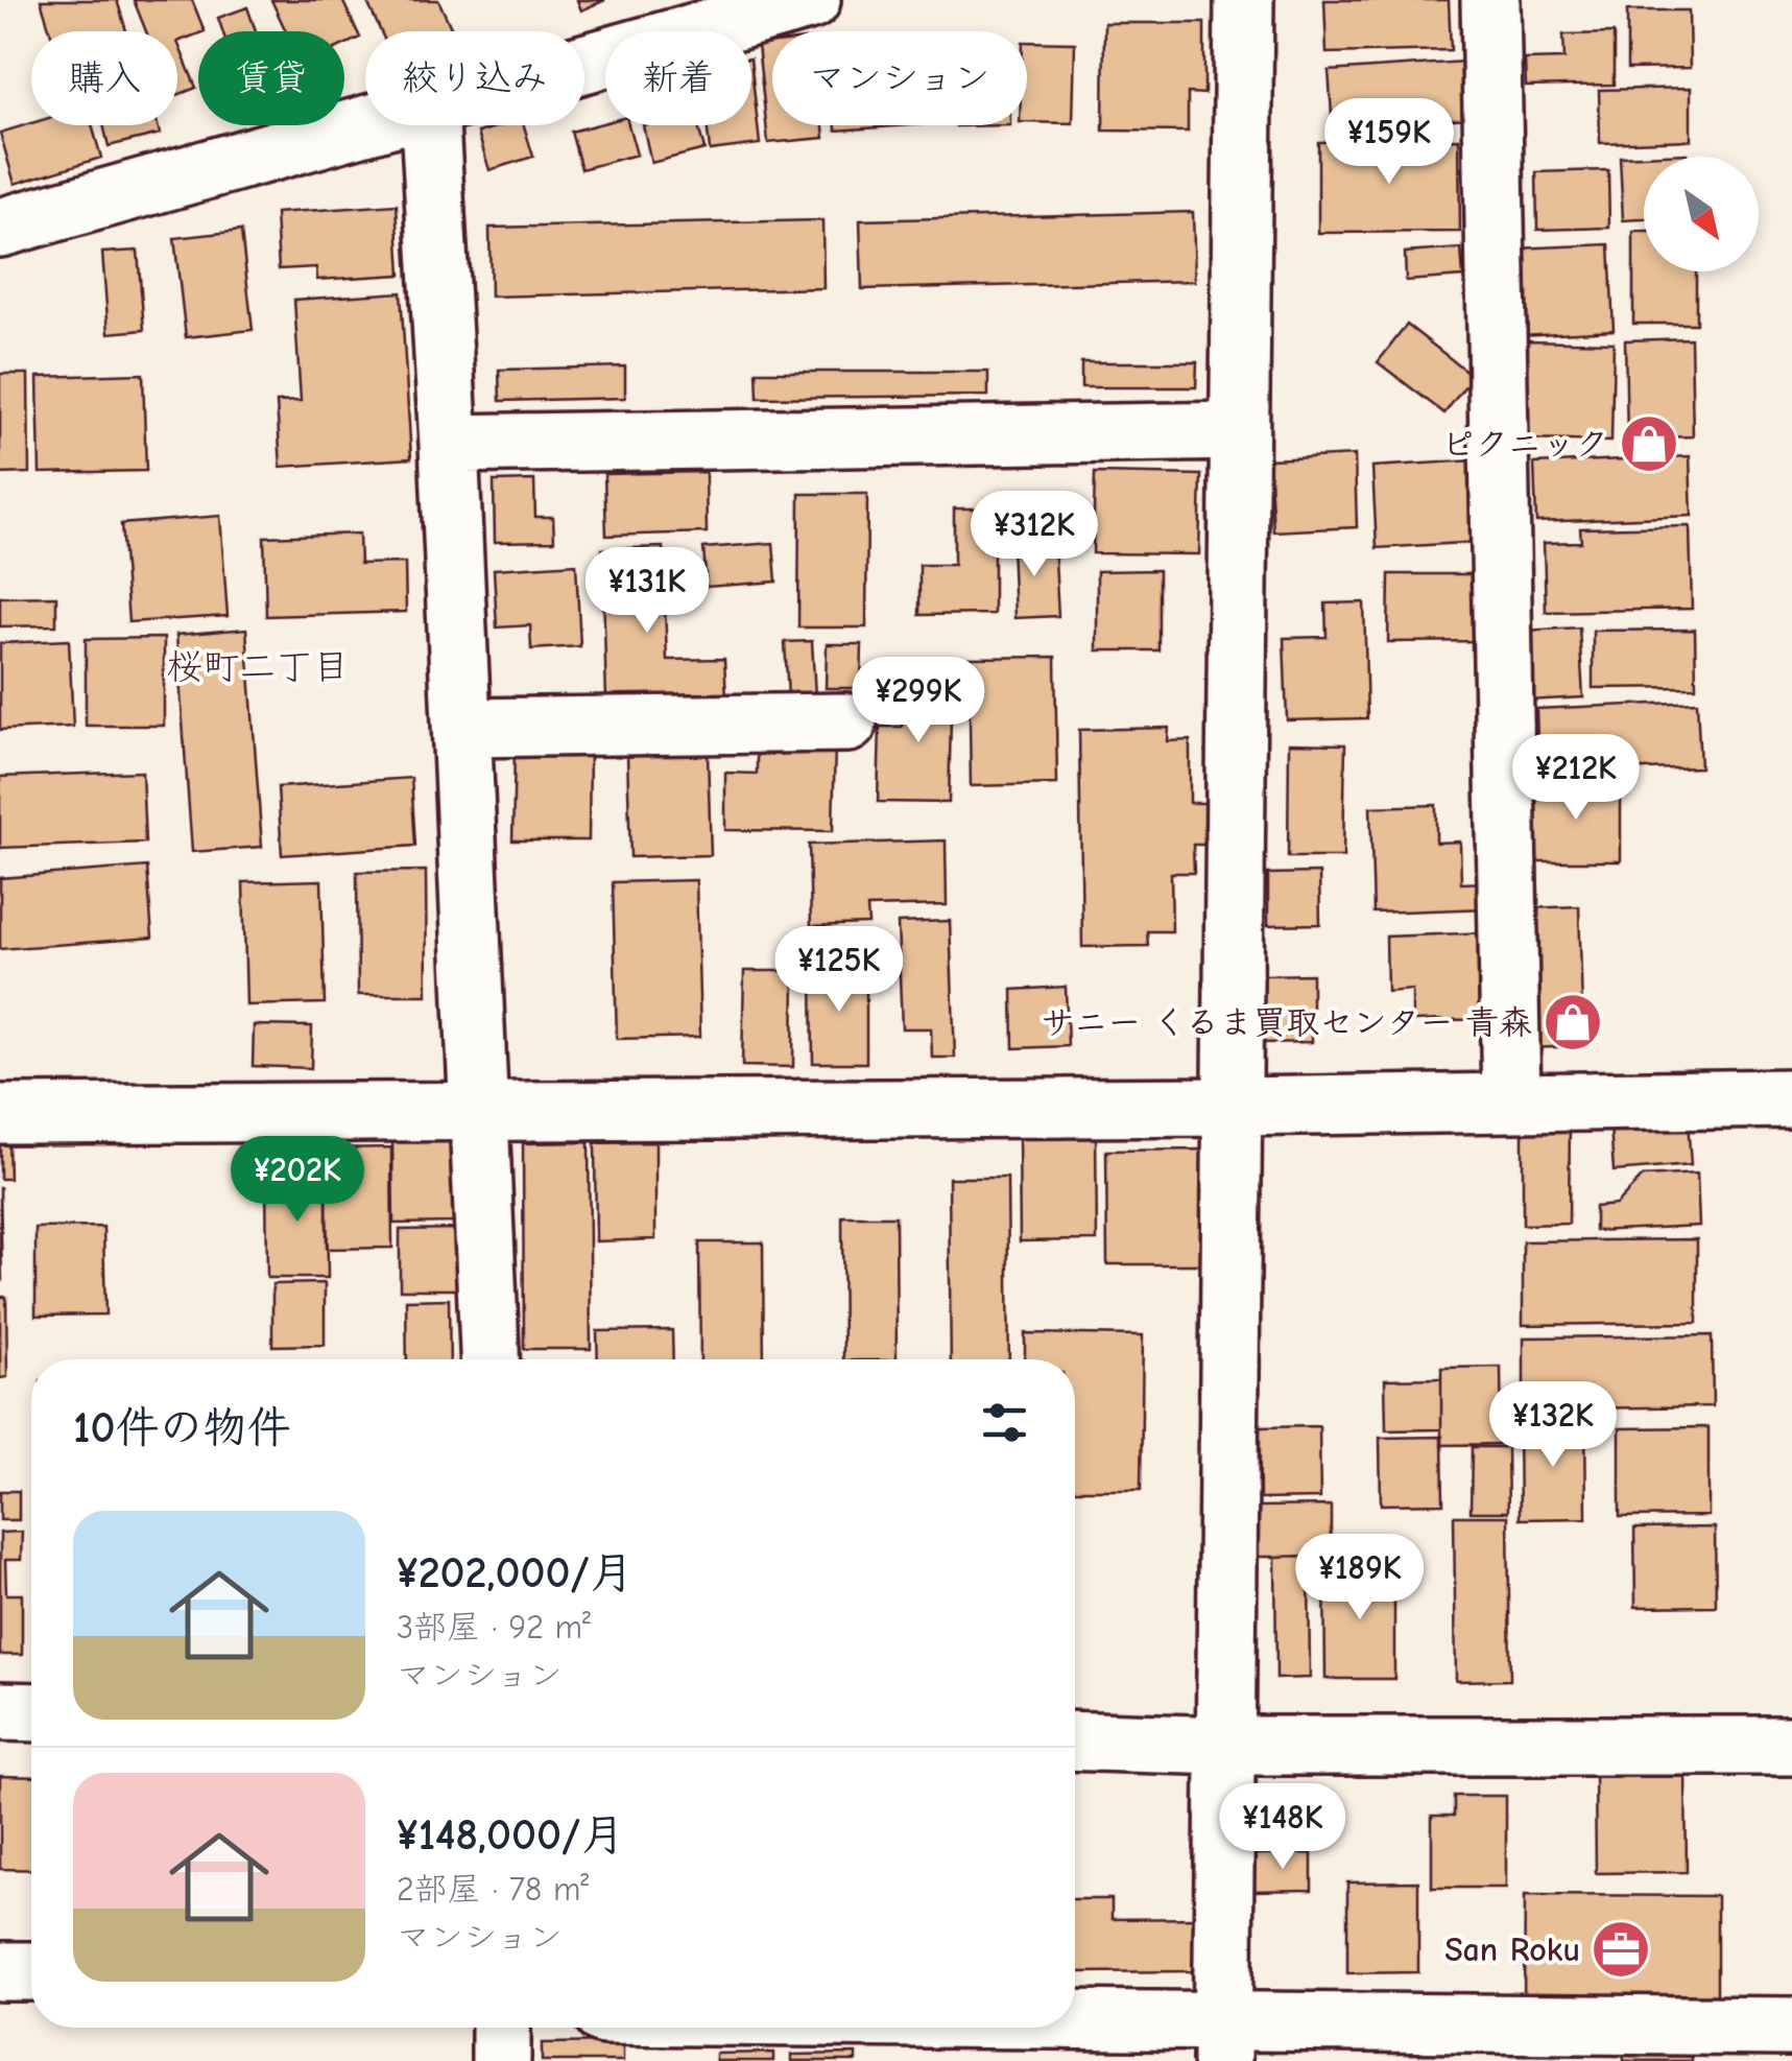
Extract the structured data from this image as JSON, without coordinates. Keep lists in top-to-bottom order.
{
  "districts": ["桜町二丁目"],
  "places": {
    "shop": ["ピクニック", "サニー くるま買取センター 青森"],
    "office": ["San Roku"]
  },
  "north": "bottom right",
  "page": {
    "chip": [
      "購入",
      "賃貸",
      "絞り込み",
      "新着",
      "マンション"
    ],
    "price": [
      "¥159K",
      "¥312K",
      "¥131K",
      "¥299K",
      "¥212K",
      "¥125K",
      "¥202K",
      "¥132K",
      "¥189K",
      "¥148K"
    ],
    "heading": "10件の物件",
    "list": [
      {
        "name": "¥202,000/月",
        "note": "3部屋 · 92 m² · マンション"
      },
      {
        "name": "¥148,000/月",
        "note": "2部屋 · 78 m² · マンション"
      }
    ]
  }
}
